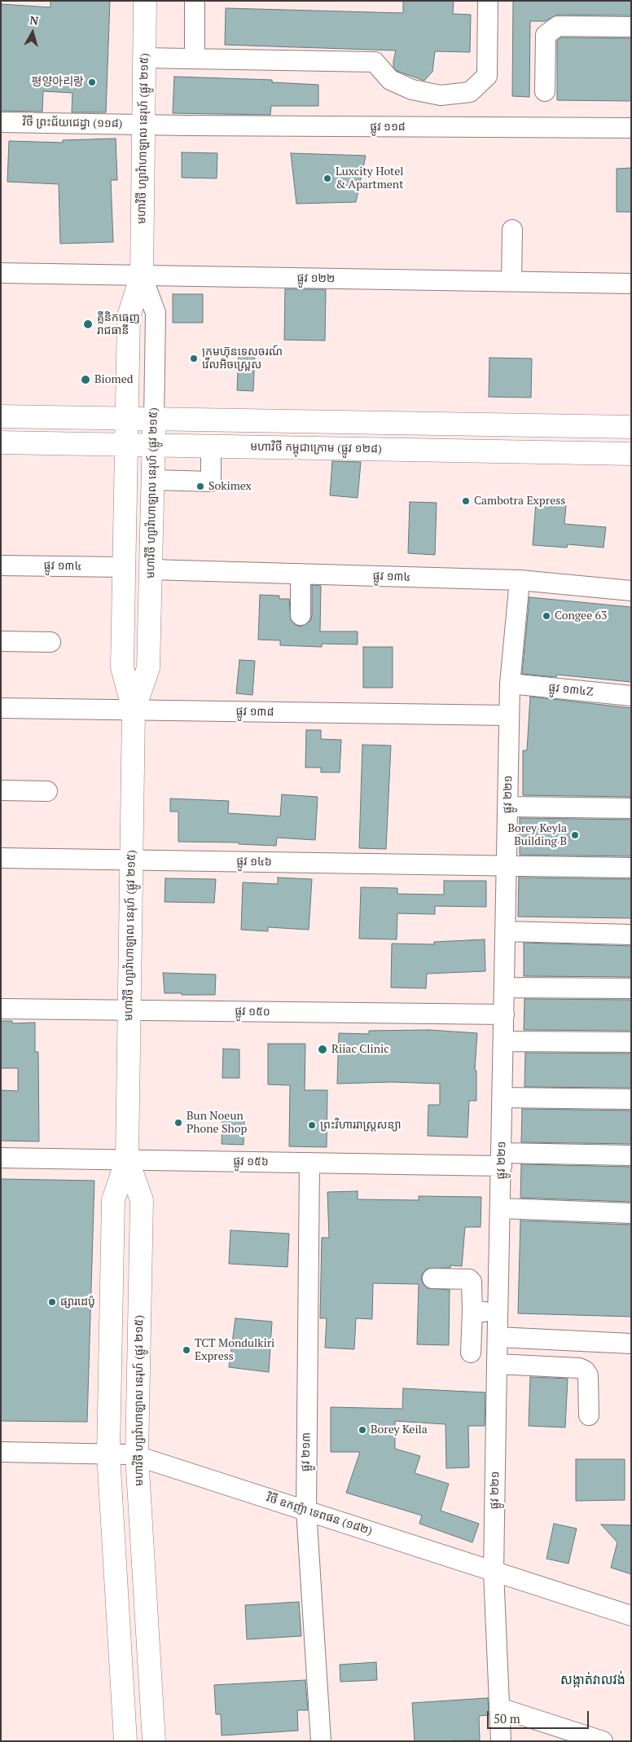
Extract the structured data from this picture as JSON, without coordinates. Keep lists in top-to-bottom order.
{
  "streets": {
    "main road": ["មហាវិថី ហ្សាវ៉ាហាឡាល នេរុហ៍ (ផ្លូវ ២១៥)", "មហាវិថី កម្ពុជាក្រោម (ផ្លូវ ១២៨)"],
    "street": [
      "វិថី ព្រះជ័យជេដ្ធា (១១៨)",
      "ផ្លូវ ១១៨",
      "ផ្លូវ ១២២",
      "ផ្លូវ ១៣៤",
      "ផ្លូវ ១៣៤Z",
      "ផ្លូវ ១៣៨",
      "ផ្លូវ ២២១",
      "ផ្លូវ ១៤៦",
      "ផ្លូវ ១៥០",
      "ផ្លូវ ១៥៦",
      "ផ្លូវ ២១៣",
      "វិថី ឧកញ៉ា ទេពផន (១៨២)"
    ]
  },
  "crossings": [
    ["វិថី ព្រះជ័យជេដ្ធា (១១៨)", "ផ្លូវ ១១៨"],
    ["វិថី ព្រះជ័យជេដ្ធា (១១៨)", "មហាវិថី ហ្សាវ៉ាហាឡាល នេរុហ៍ (ផ្លូវ ២១៥)"],
    ["ផ្លូវ ១១៨", "មហាវិថី ហ្សាវ៉ាហាឡាល នេរុហ៍ (ផ្លូវ ២១៥)"],
    ["មហាវិថី ហ្សាវ៉ាហាឡាល នេរុហ៍ (ផ្លូវ ២១៥)", "ផ្លូវ ១២២"],
    ["មហាវិថី ហ្សាវ៉ាហាឡាល នេរុហ៍ (ផ្លូវ ២១៥)", "មហាវិថី កម្ពុជាក្រោម (ផ្លូវ ១២៨)"],
    ["មហាវិថី ហ្សាវ៉ាហាឡាល នេរុហ៍ (ផ្លូវ ២១៥)", "ផ្លូវ ១៣៤"],
    ["មហាវិថី ហ្សាវ៉ាហាឡាល នេរុហ៍ (ផ្លូវ ២១៥)", "ផ្លូវ ១៣៨"],
    ["មហាវិថី ហ្សាវ៉ាហាឡាល នេរុហ៍ (ផ្លូវ ២១៥)", "ផ្លូវ ១៤៦"],
    ["មហាវិថី ហ្សាវ៉ាហាឡាល នេរុហ៍ (ផ្លូវ ២១៥)", "ផ្លូវ ១៥០"],
    ["មហាវិថី ហ្សាវ៉ាហាឡាល នេរុហ៍ (ផ្លូវ ២១៥)", "ផ្លូវ ១៥៦"],
    ["មហាវិថី ហ្សាវ៉ាហាឡាល នេរុហ៍ (ផ្លូវ ២១៥)", "វិថី ឧកញ៉ា ទេពផន (១៨២)"],
    ["ផ្លូវ ១៣៤", "ផ្លូវ ២២១"],
    ["ផ្លូវ ១៣៤Z", "ផ្លូវ ២២១"],
    ["ផ្លូវ ១៣៨", "ផ្លូវ ២២១"],
    ["ផ្លូវ ២២១", "ផ្លូវ ១៤៦"],
    ["ផ្លូវ ២២១", "ផ្លូវ ១៥០"],
    ["ផ្លូវ ២២១", "ផ្លូវ ១៥៦"],
    ["ផ្លូវ ២២១", "វិថី ឧកញ៉ា ទេពផន (១៨២)"],
    ["ផ្លូវ ១៥៦", "ផ្លូវ ២១៣"],
    ["ផ្លូវ ២១៣", "វិថី ឧកញ៉ា ទេពផន (១៨២)"]
  ],
  "districts": ["សង្កាត់វាលវង់"],
  "places": [
    "평양아리랑",
    "Luxcity Hotel & Apartment",
    "គ្លីនិកធ្មេញ រាជធានី",
    "ក្រុមហ៊ុនទេសចរណ៍ វើលអិចស្រ្ពេស",
    "Biomed",
    "Sokimex",
    "Cambotra Express",
    "Congee 63",
    "Borey Keyla Building B",
    "Riiac Clinic",
    "Bun Noeun Phone Shop",
    "ព្រះវិហាររាស្ត្រសន្យា",
    "ផ្សារដេប៉ូ",
    "TCT Mondulkiri Express",
    "Borey Keila"
  ],
  "scale_bar": "50 m",
  "north": "top"
}
